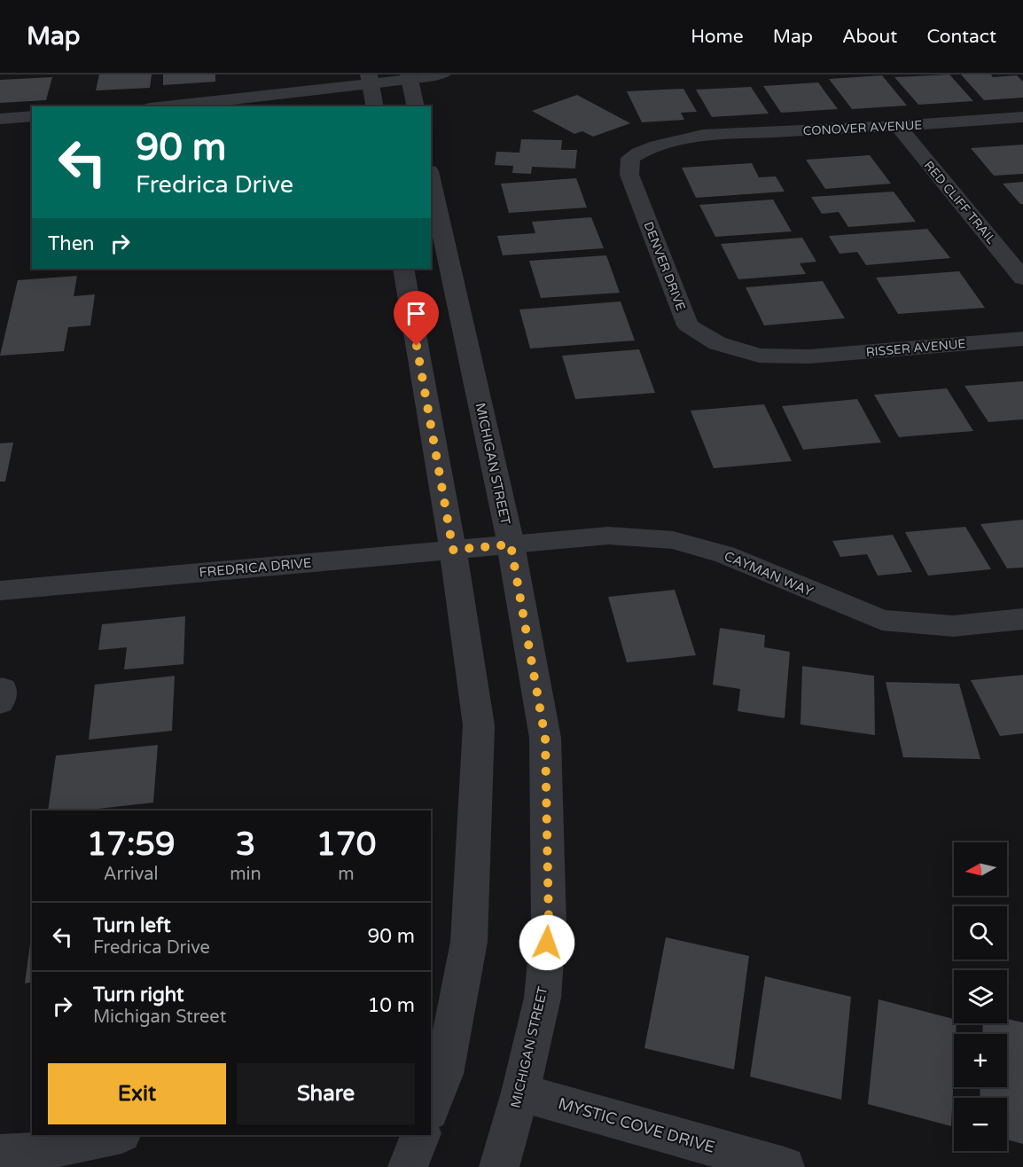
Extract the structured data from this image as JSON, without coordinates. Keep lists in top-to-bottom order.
{
  "streets": {
    "street": [
      "CONOVER AVENUE",
      "RED CLIFF TRAIL",
      "DENVER DRIVE",
      "RISSER AVENUE",
      "MICHIGAN STREET",
      "FREDRICA DRIVE",
      "CAYMAN WAY",
      "MYSTIC COVE DRIVE"
    ]
  },
  "crossings": [
    ["CONOVER AVENUE", "RED CLIFF TRAIL"],
    ["CONOVER AVENUE", "DENVER DRIVE"],
    ["DENVER DRIVE", "RISSER AVENUE"],
    ["MICHIGAN STREET", "FREDRICA DRIVE"],
    ["MICHIGAN STREET", "CAYMAN WAY"],
    ["MICHIGAN STREET", "MYSTIC COVE DRIVE"],
    ["FREDRICA DRIVE", "CAYMAN WAY"]
  ],
  "north": "left",
  "page": {
    "header": "Map",
    "nav": [
      "Home",
      "Map",
      "About",
      "Contact"
    ],
    "turn": ["90 m", "Fredrica Drive"],
    "then": "Then",
    "eta": [
      "17:59",
      "Arrival",
      "3",
      "min",
      "170",
      "m"
    ],
    "map_buttons": ["+", "−"],
    "list": [
      {
        "name": "Turn left",
        "note": "Fredrica Drive",
        "value": "90 m"
      },
      {
        "name": "Turn right",
        "note": "Michigan Street",
        "value": "10 m"
      }
    ],
    "buttons": ["Exit", "Share"]
  }
}
